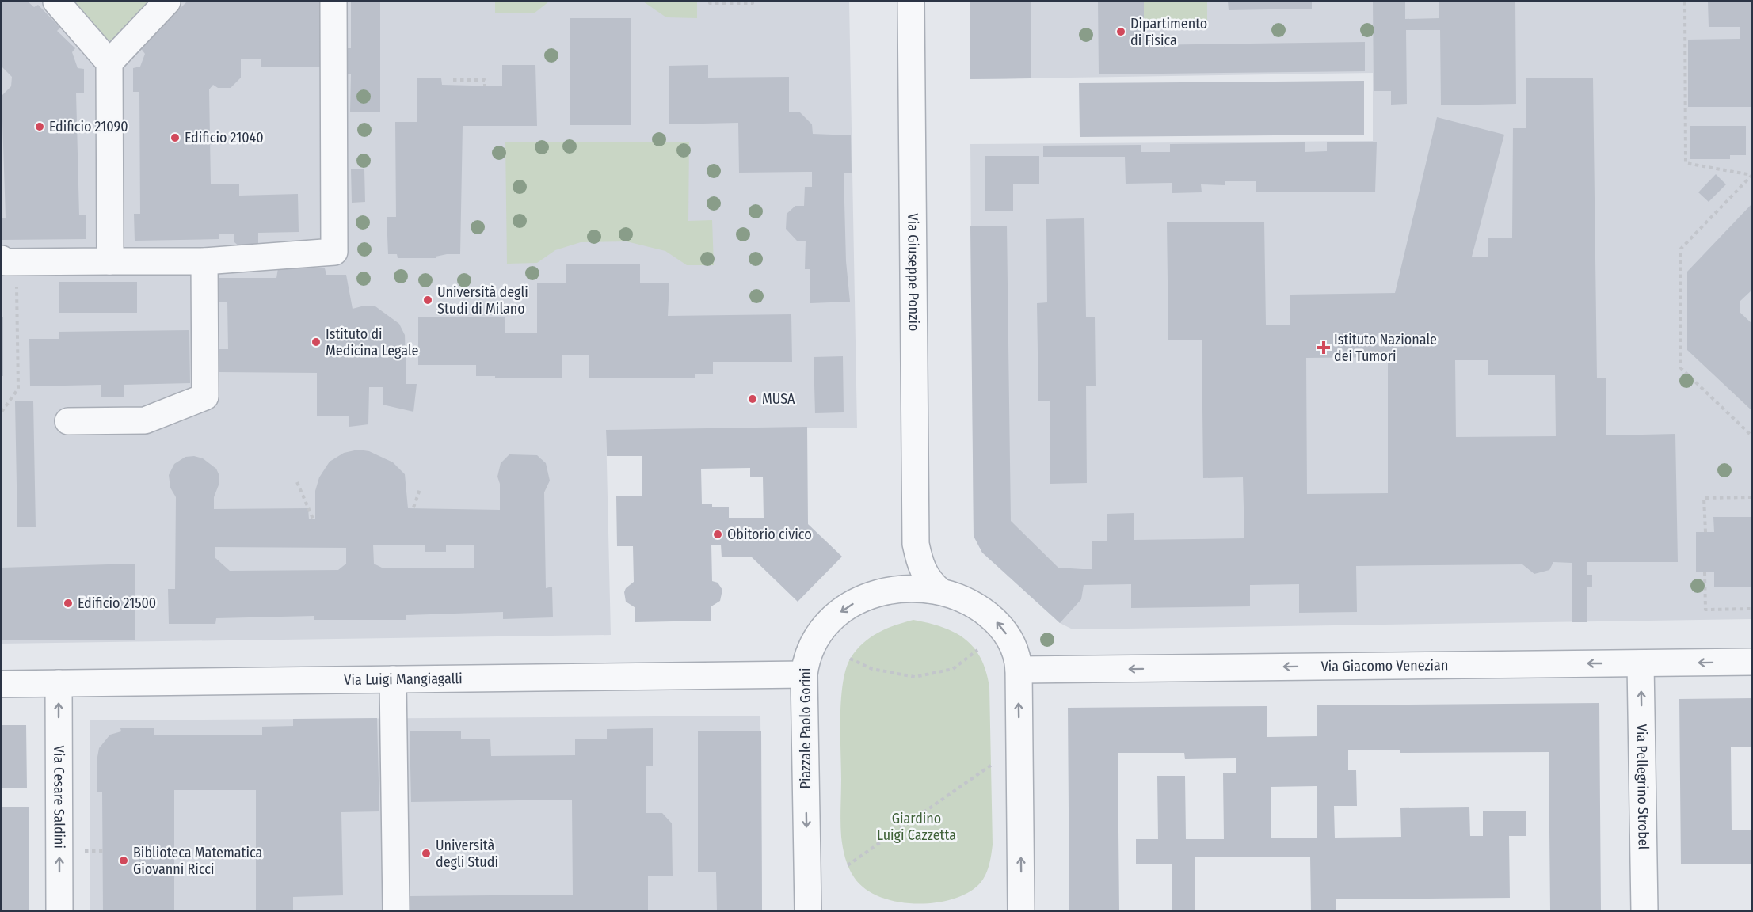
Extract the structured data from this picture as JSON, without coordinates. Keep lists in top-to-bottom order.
{
  "streets": {
    "street": [
      "Via Giuseppe Ponzio",
      "Via Giacomo Venezian",
      "Via Luigi Mangiagalli",
      "Piazzale Paolo Gorini",
      "Via Pellegrino Strobel",
      "Via Cesare Saldini"
    ]
  },
  "crossings": [
    ["Via Giuseppe Ponzio", "Piazzale Paolo Gorini"],
    ["Via Giacomo Venezian", "Piazzale Paolo Gorini"],
    ["Via Giacomo Venezian", "Via Pellegrino Strobel"],
    ["Via Luigi Mangiagalli", "Piazzale Paolo Gorini"],
    ["Via Luigi Mangiagalli", "Via Cesare Saldini"]
  ],
  "one_way": ["Via Giacomo Venezian", "Via Pellegrino Strobel", "Via Cesare Saldini"],
  "parks": ["Giardino Luigi Cazzetta"],
  "places": {
    "other": [
      "Dipartimento di Fisica",
      "Edificio 21090",
      "Edificio 21040",
      "Università degli Studi di Milano",
      "Istituto di Medicina Legale",
      "MUSA",
      "Obitorio civico",
      "Edificio 21500",
      "Università degli Studi",
      "Biblioteca Matematica Giovanni Ricci"
    ],
    "health": ["Istituto Nazionale dei Tumori"]
  }
}
